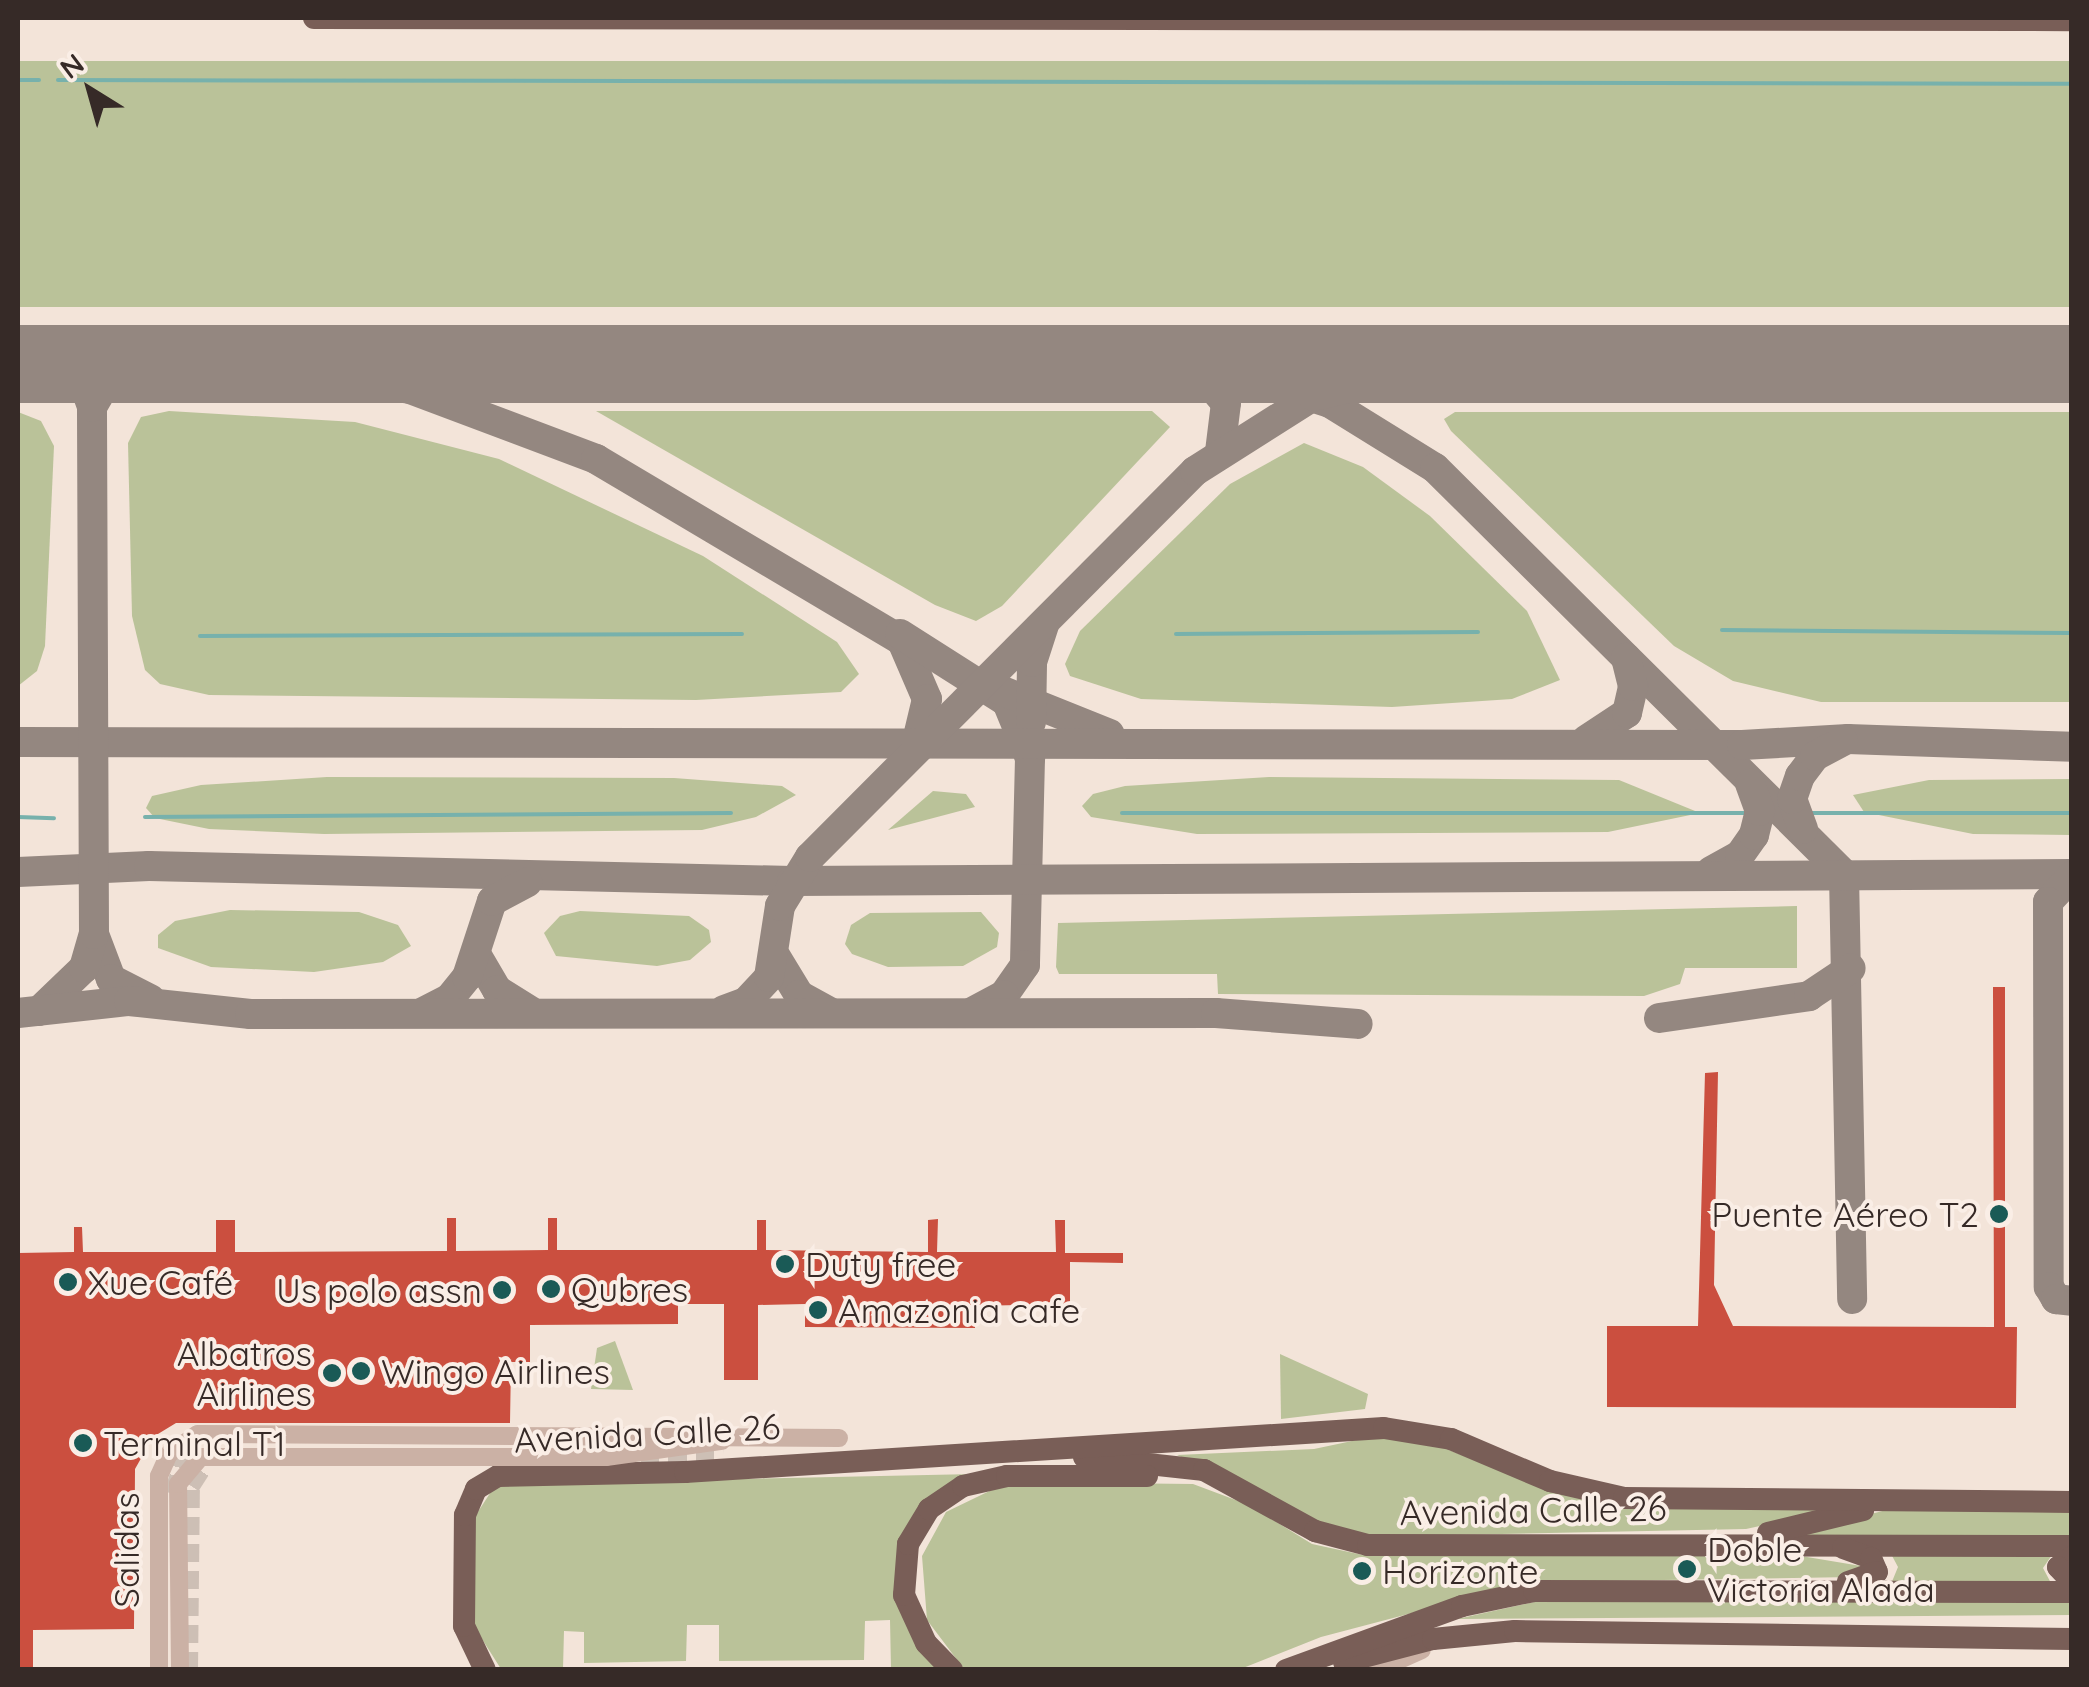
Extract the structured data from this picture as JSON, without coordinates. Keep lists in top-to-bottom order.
{
  "streets": {
    "main road": ["Avenida Calle 26"],
    "street": ["Salidas"]
  },
  "places": [
    "Puente Aéreo T2",
    "Duty free",
    "Xue Café",
    "Qubres",
    "Us polo assn",
    "Amazonia cafe",
    "Wingo Airlines",
    "Albatros Airlines",
    "Terminal T1",
    "Doble Victoria Alada",
    "Horizonte"
  ],
  "north": "top left"
}
